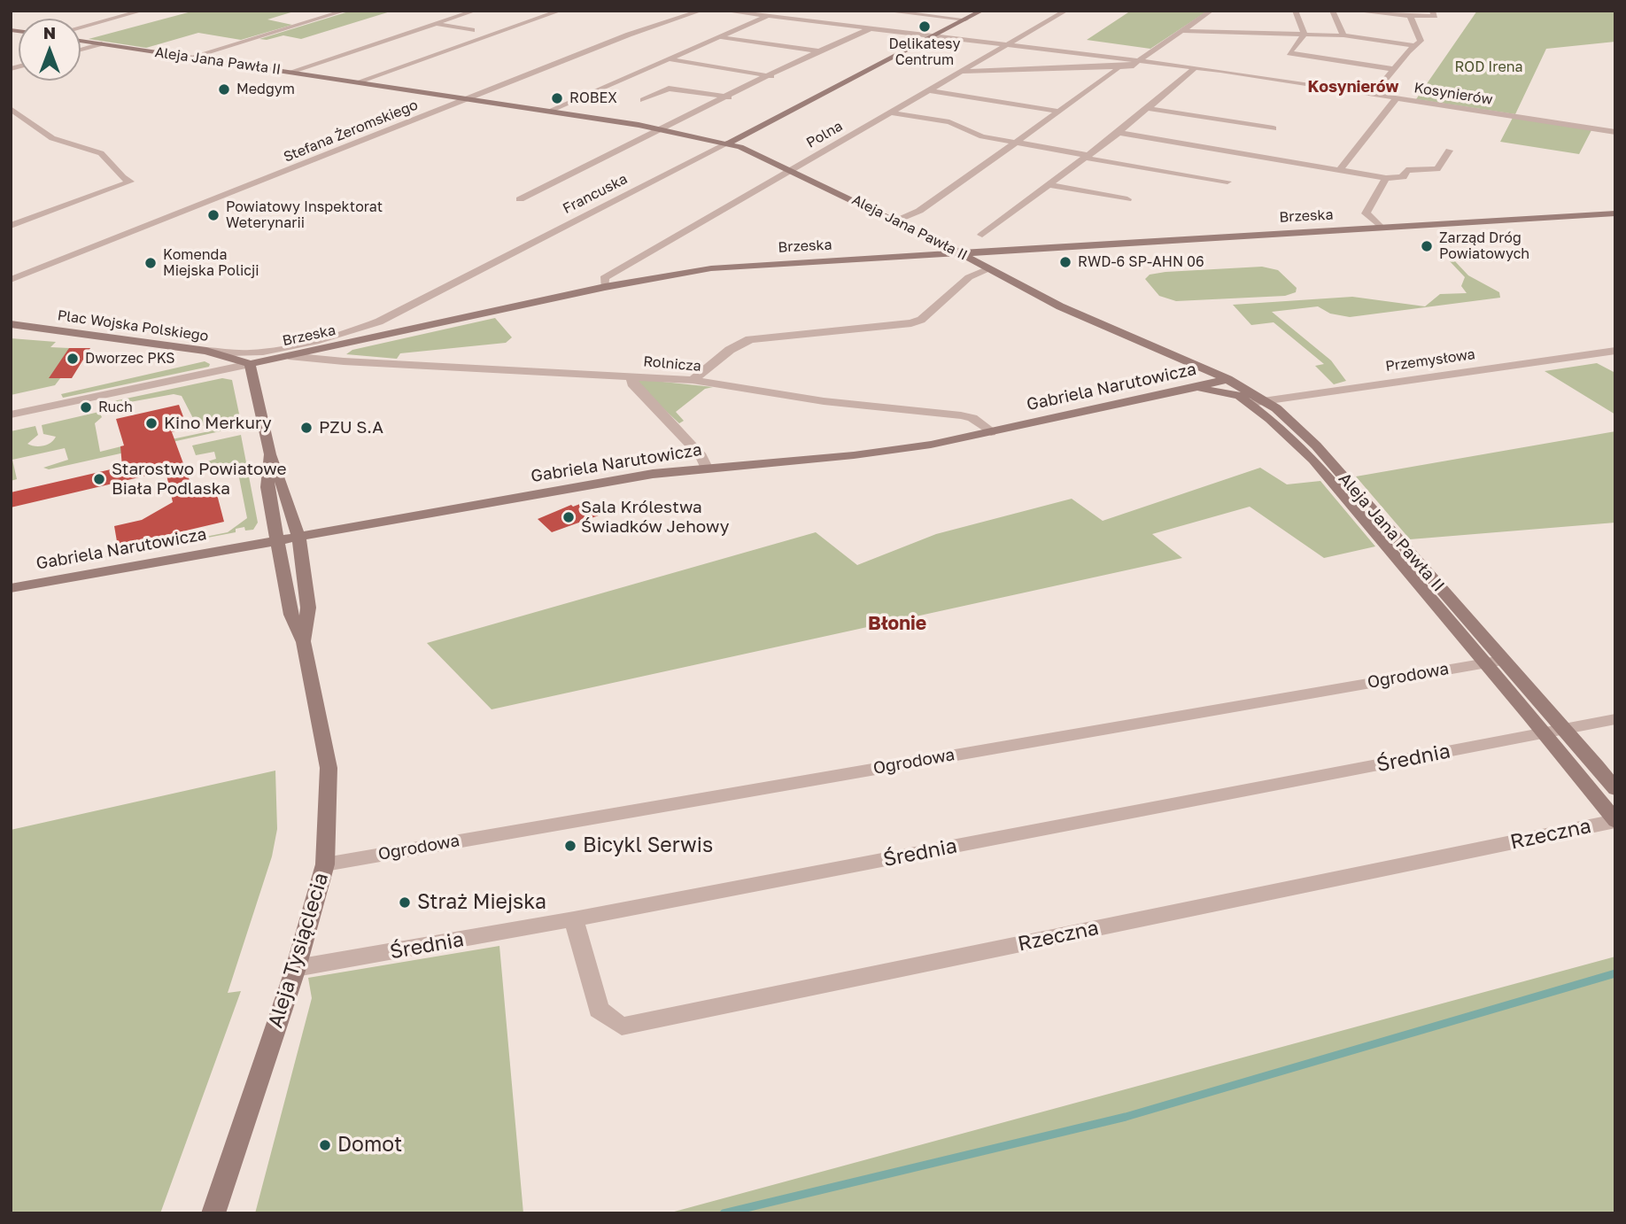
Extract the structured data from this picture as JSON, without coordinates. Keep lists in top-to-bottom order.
{
  "streets": {
    "street": [
      "Aleja Jana Pawła II",
      "Kosynierów",
      "Stefana Żeromskiego",
      "Polna",
      "Francuska",
      "Brzeska",
      "Plac Wojska Polskiego",
      "Przemysłowa",
      "Rolnicza",
      "Gabriela Narutowicza",
      "Ogrodowa",
      "Średnia",
      "Rzeczna",
      "Aleja Tysiąclecia"
    ]
  },
  "crossings": [
    ["Aleja Jana Pawła II", "Stefana Żeromskiego"],
    ["Aleja Jana Pawła II", "Polna"],
    ["Aleja Jana Pawła II", "Francuska"],
    ["Aleja Jana Pawła II", "Brzeska"],
    ["Aleja Jana Pawła II", "Przemysłowa"],
    ["Aleja Jana Pawła II", "Gabriela Narutowicza"],
    ["Aleja Jana Pawła II", "Ogrodowa"],
    ["Aleja Jana Pawła II", "Średnia"],
    ["Aleja Jana Pawła II", "Rzeczna"],
    ["Kosynierów", "Polna"],
    ["Kosynierów", "Francuska"],
    ["Polna", "Brzeska"],
    ["Francuska", "Plac Wojska Polskiego"],
    ["Brzeska", "Plac Wojska Polskiego"],
    ["Brzeska", "Rolnicza"],
    ["Brzeska", "Aleja Tysiąclecia"],
    ["Plac Wojska Polskiego", "Aleja Tysiąclecia"],
    ["Rolnicza", "Gabriela Narutowicza"],
    ["Gabriela Narutowicza", "Aleja Tysiąclecia"],
    ["Ogrodowa", "Aleja Tysiąclecia"],
    ["Średnia", "Rzeczna"],
    ["Średnia", "Aleja Tysiąclecia"]
  ],
  "districts": ["Kosynierów", "Błonie"],
  "parks": ["ROD Irena"],
  "places": [
    "Delikatesy Centrum",
    "Medgym",
    "ROBEX",
    "Powiatowy Inspektorat Weterynarii",
    "Zarząd Dróg Powiatowych",
    "RWD-6 SP-AHN 06",
    "Komenda Miejska Policji",
    "Dworzec PKS",
    "Ruch",
    "Kino Merkury",
    "PZU S.A",
    "Starostwo Powiatowe Biała Podlaska",
    "Sala Królestwa Świadków Jehowy",
    "Bicykl Serwis",
    "Straż Miejska",
    "Domot"
  ],
  "north": "top"
}
